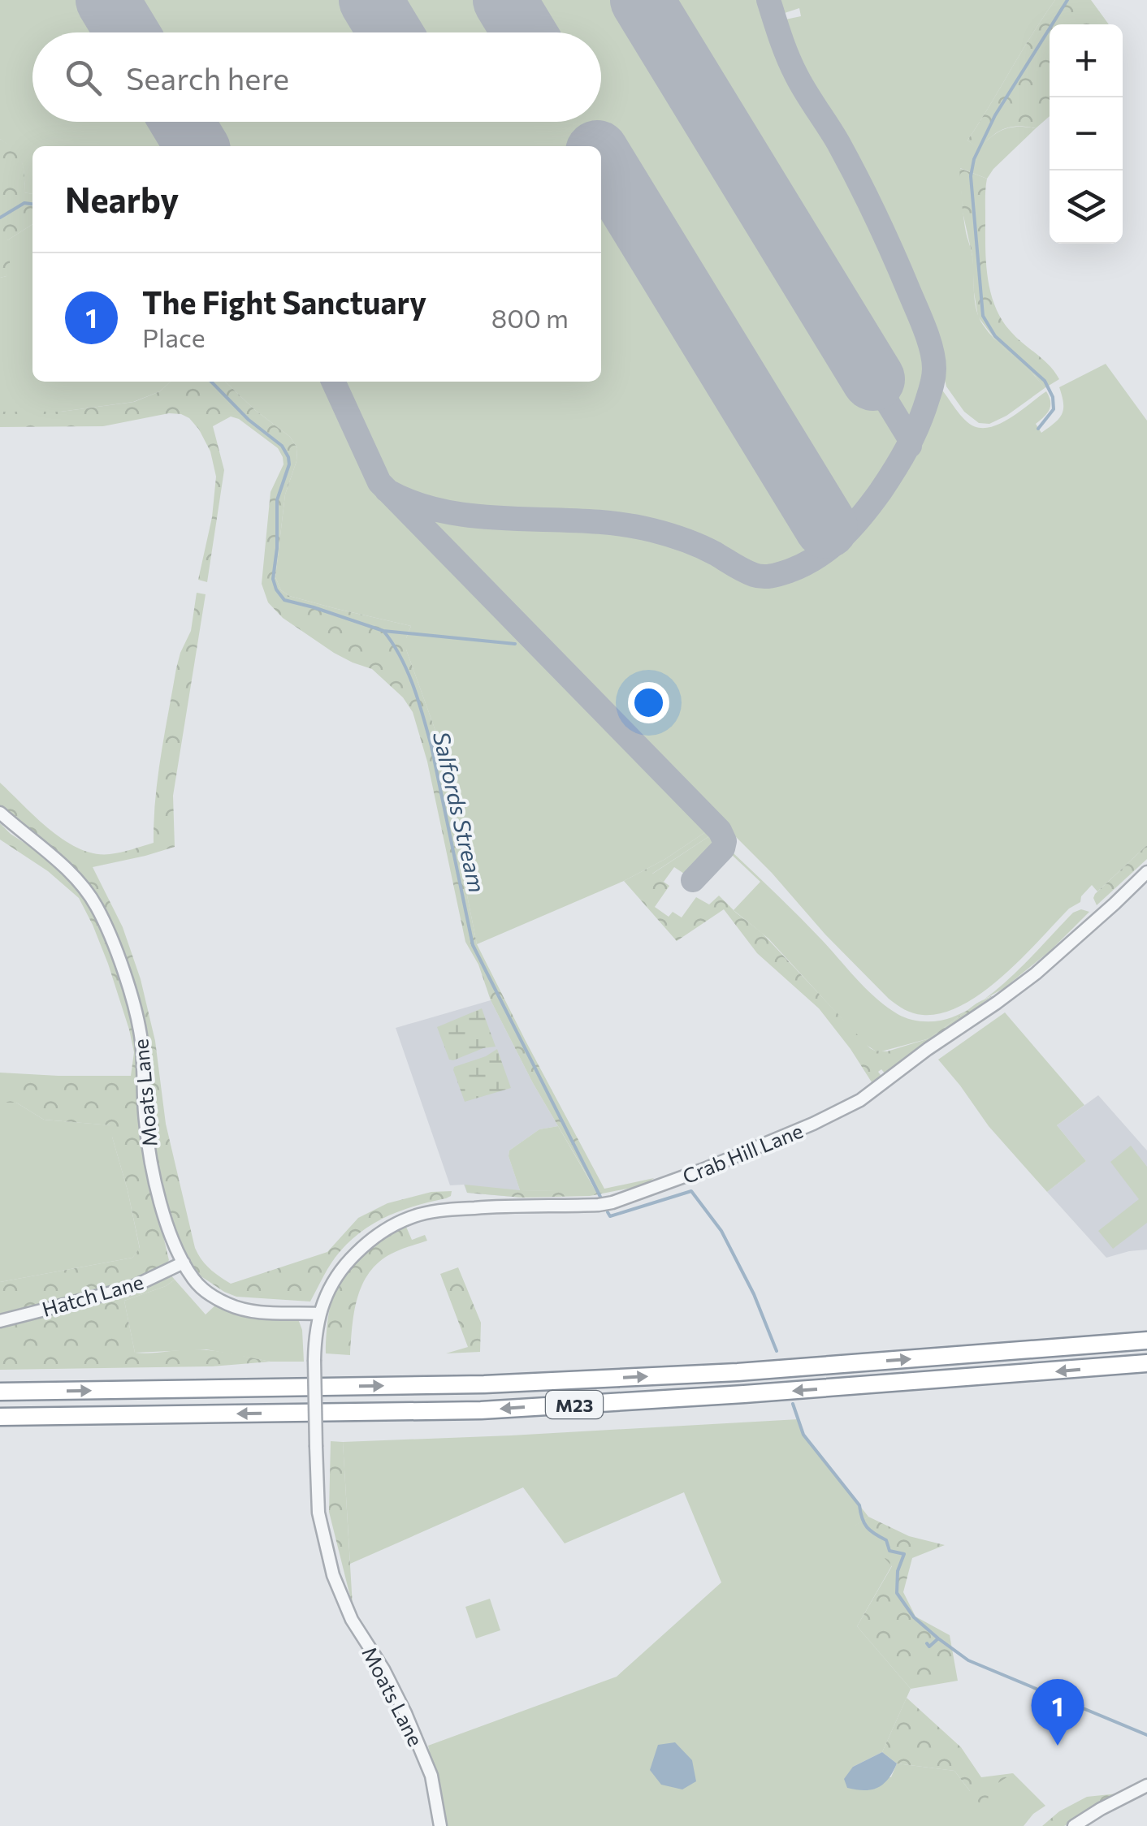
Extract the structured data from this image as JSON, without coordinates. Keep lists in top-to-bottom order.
{
  "streets": {
    "highway": ["M23"],
    "street": ["Moats Lane", "Crab Hill Lane", "Hatch Lane"]
  },
  "crossings": [
    ["Moats Lane", "Crab Hill Lane"],
    ["Moats Lane", "Hatch Lane"]
  ],
  "water": ["Salfords Stream"],
  "page": {
    "map_buttons": ["+", "−"],
    "search": "Search here",
    "heading": "Nearby",
    "list": [
      {
        "mark": "1",
        "name": "The Fight Sanctuary",
        "note": "Place",
        "value": "800 m"
      }
    ],
    "pins": "1"
  }
}
